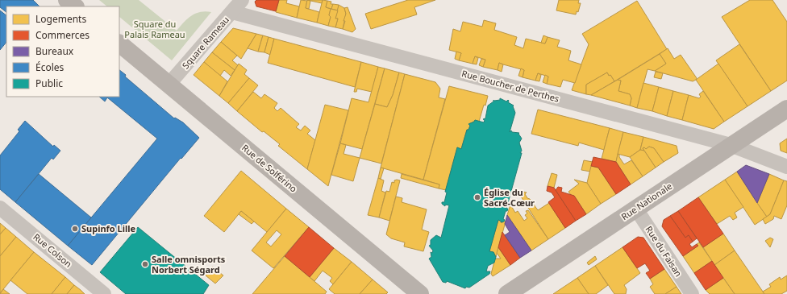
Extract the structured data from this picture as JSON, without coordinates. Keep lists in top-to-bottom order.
{
  "streets": {
    "main road": ["Rue de Solférino", "Rue Nationale"],
    "street": [
      "Square Rameau",
      "Rue Boucher de Perthes",
      "Rue Colson",
      "Rue du Faisan"
    ]
  },
  "crossings": [
    ["Square Rameau", "Rue Boucher de Perthes"],
    ["Square Rameau", "Rue de Solférino"],
    ["Rue Boucher de Perthes", "Rue Nationale"],
    ["Rue Nationale", "Rue du Faisan"]
  ],
  "parks": ["Square du Palais Rameau"],
  "places": ["Église du Sacré-Cœur", "Supinfo Lille", "Salle omnisports Norbert Ségard"],
  "legend": [
    "Logements",
    "Commerces",
    "Bureaux",
    "Écoles",
    "Public"
  ]
}
